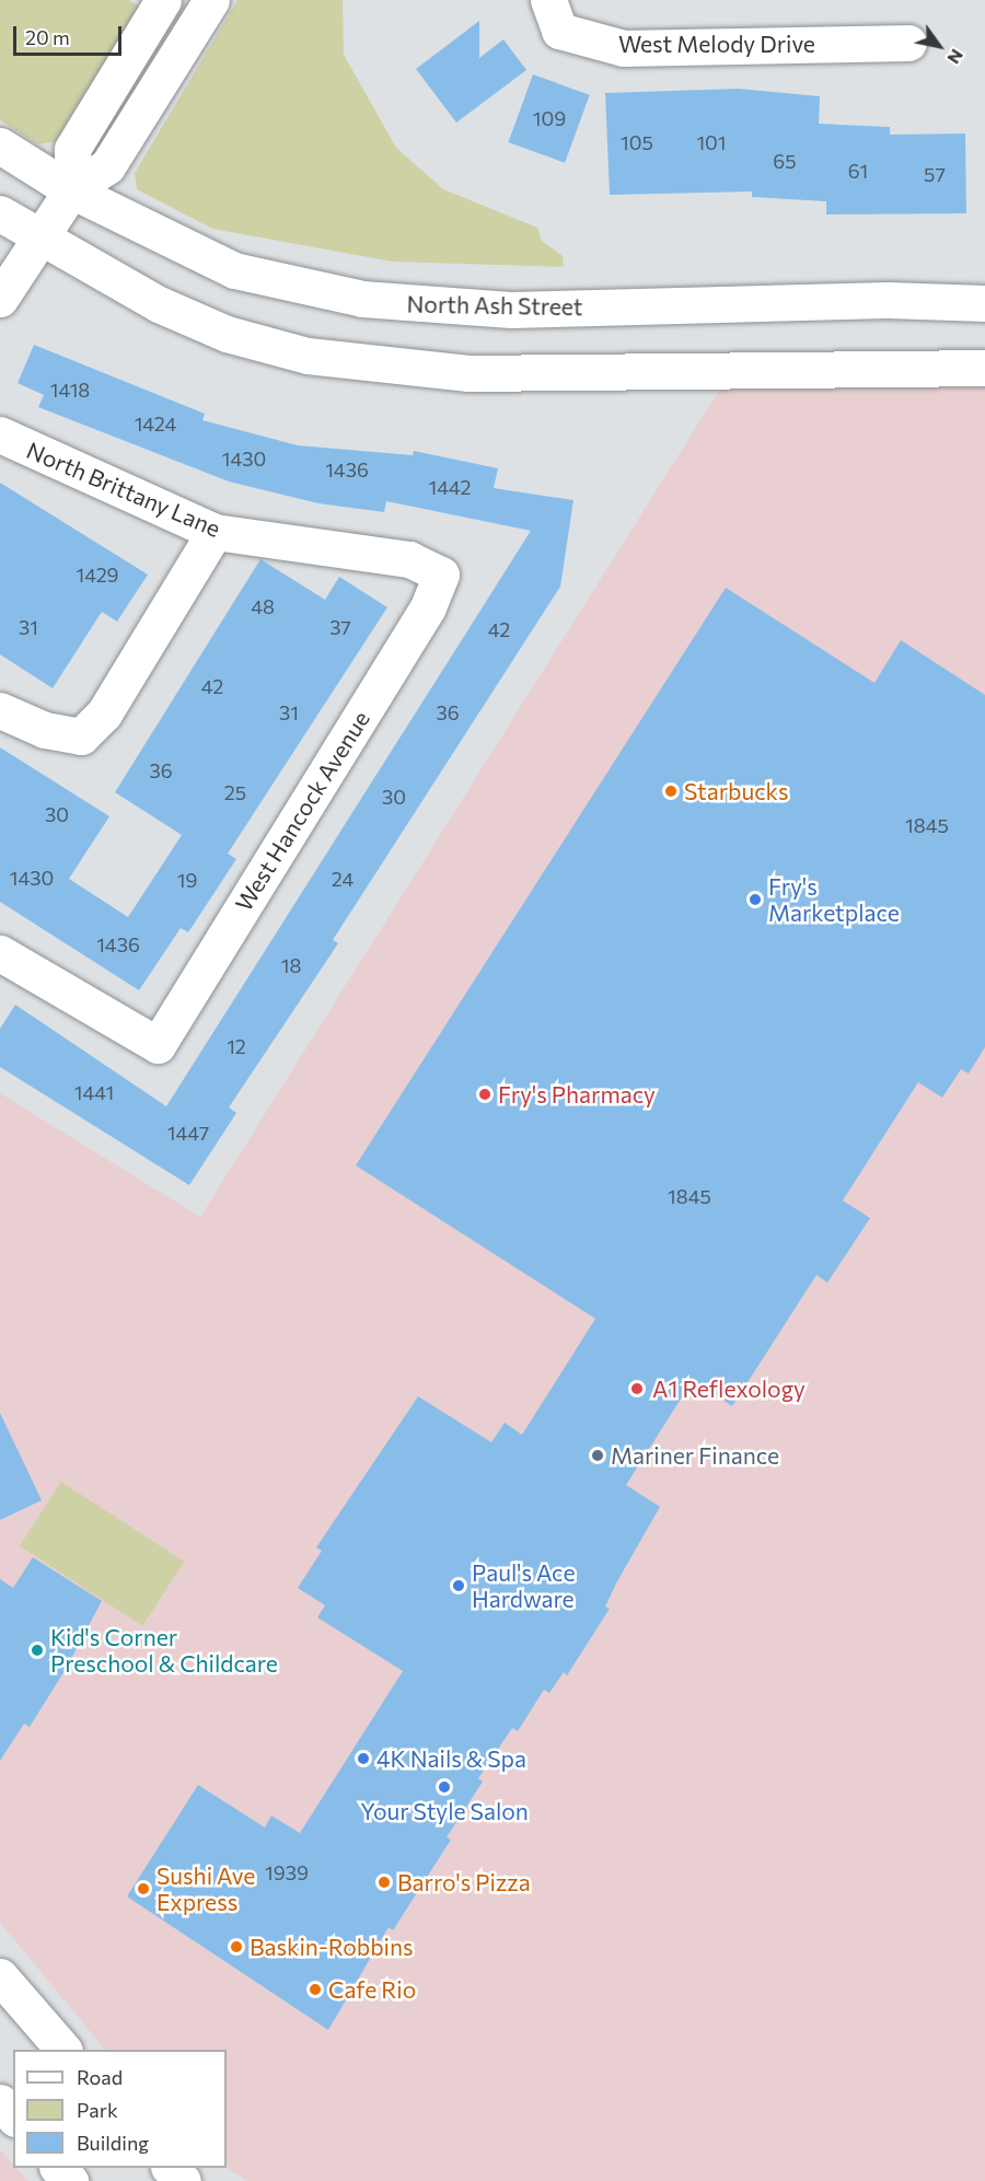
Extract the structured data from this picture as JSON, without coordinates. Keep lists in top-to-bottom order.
{
  "streets": {
    "street": [
      "West Melody Drive",
      "North Ash Street",
      "North Brittany Lane",
      "West Hancock Avenue"
    ]
  },
  "crossings": [
    ["North Brittany Lane", "West Hancock Avenue"]
  ],
  "places": [
    "Starbucks",
    "Fry's Marketplace",
    "Fry's Pharmacy",
    "A1 Reflexology",
    "Mariner Finance",
    "Paul's Ace Hardware",
    "Kid's Corner Preschool & Childcare",
    "4K Nails & Spa",
    "Your Style Salon",
    "Barro's Pizza",
    "Sushi Ave Express",
    "Baskin-Robbins",
    "Cafe Rio"
  ],
  "house_numbers": [
    "109",
    "105",
    "101",
    "65",
    "61",
    "57",
    "1418",
    "1424",
    "1430",
    "1436",
    "1442",
    "1429",
    "48",
    "31",
    "37",
    "42",
    "42",
    "31",
    "36",
    "36",
    "25",
    "30",
    "30",
    "1845",
    "1430",
    "24",
    "19",
    "1436",
    "18",
    "12",
    "1441",
    "1447",
    "1845",
    "1939"
  ],
  "legend": ["Road", "Park", "Building"],
  "scale_bar": "20 m",
  "north": "bottom right"
}
